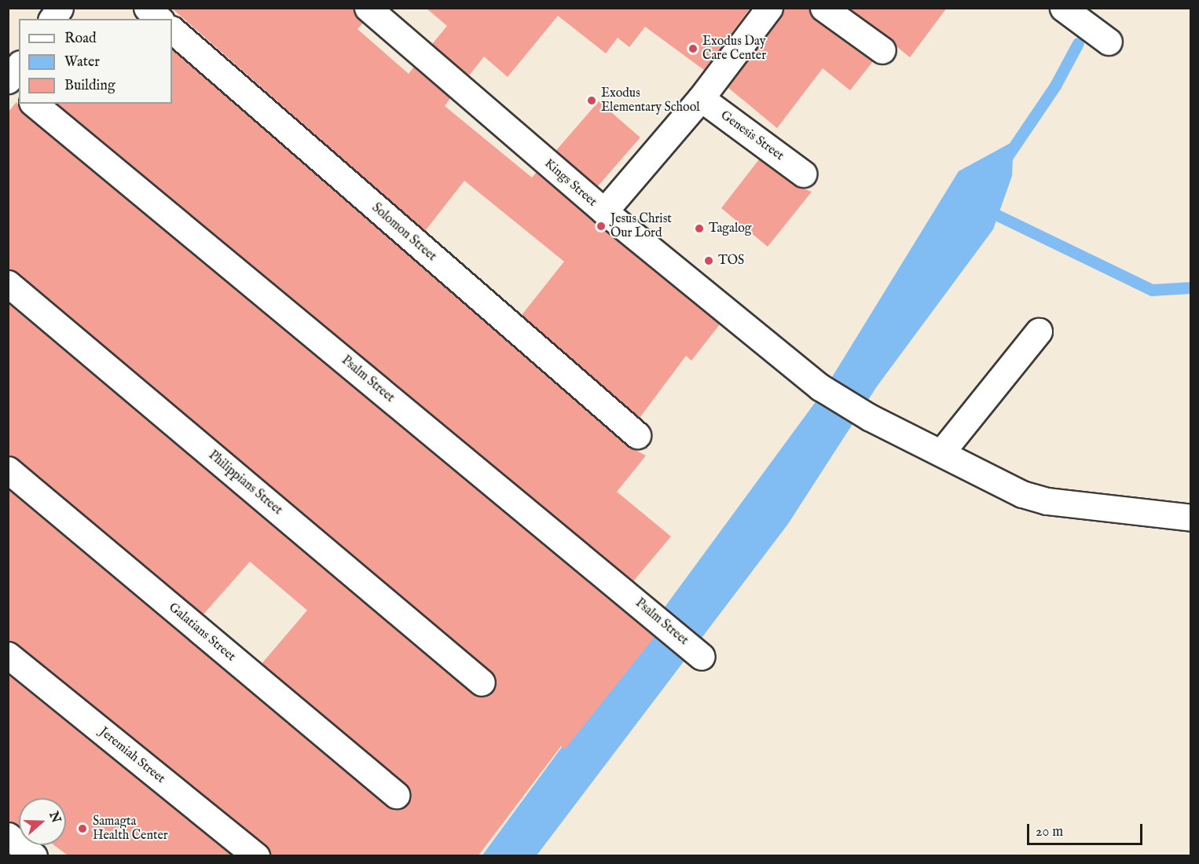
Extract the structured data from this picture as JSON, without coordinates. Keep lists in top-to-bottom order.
{
  "streets": {
    "street": [
      "Genesis Street",
      "Kings Street",
      "Solomon Street",
      "Psalm Street",
      "Philippians Street",
      "Galatians Street",
      "Jeremiah Street"
    ]
  },
  "places": [
    "Exodus Day Care Center",
    "Exodus Elementary School",
    "Jesus Christ Our Lord",
    "Tagalog",
    "TOS",
    "Samagta Health Center"
  ],
  "legend": ["Road", "Water", "Building"],
  "scale_bar": "20 m",
  "north": "right"
}
